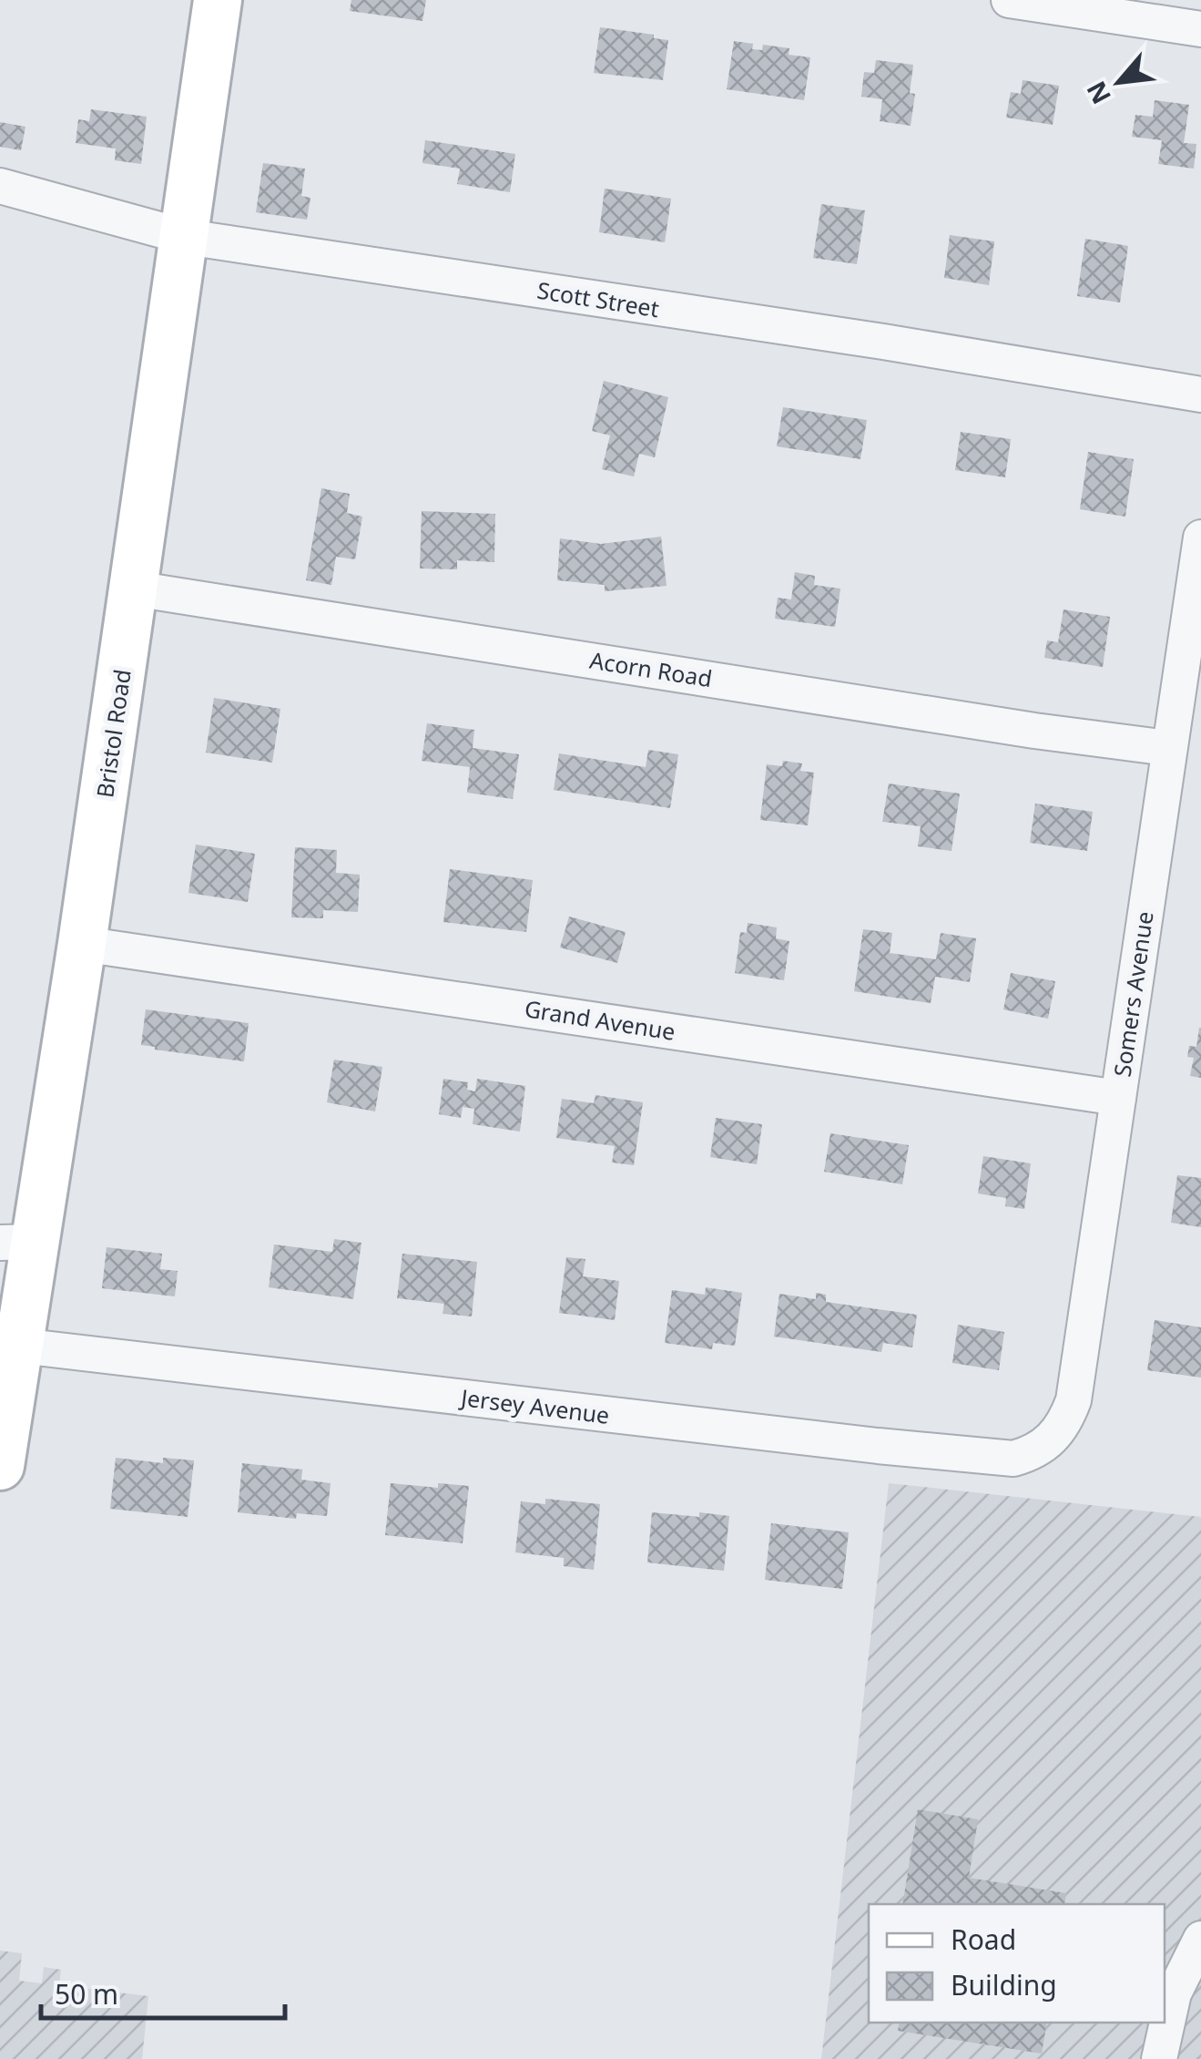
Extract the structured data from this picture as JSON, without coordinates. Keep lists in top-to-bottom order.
{
  "streets": {
    "main road": ["Bristol Road"],
    "street": [
      "Scott Street",
      "Acorn Road",
      "Somers Avenue",
      "Grand Avenue",
      "Jersey Avenue"
    ]
  },
  "crossings": [
    ["Scott Street", "Bristol Road"],
    ["Acorn Road", "Bristol Road"],
    ["Acorn Road", "Somers Avenue"],
    ["Bristol Road", "Grand Avenue"],
    ["Bristol Road", "Jersey Avenue"],
    ["Somers Avenue", "Grand Avenue"],
    ["Somers Avenue", "Jersey Avenue"]
  ],
  "legend": ["Road", "Building"],
  "scale_bar": "50 m",
  "north": "bottom left"
}
